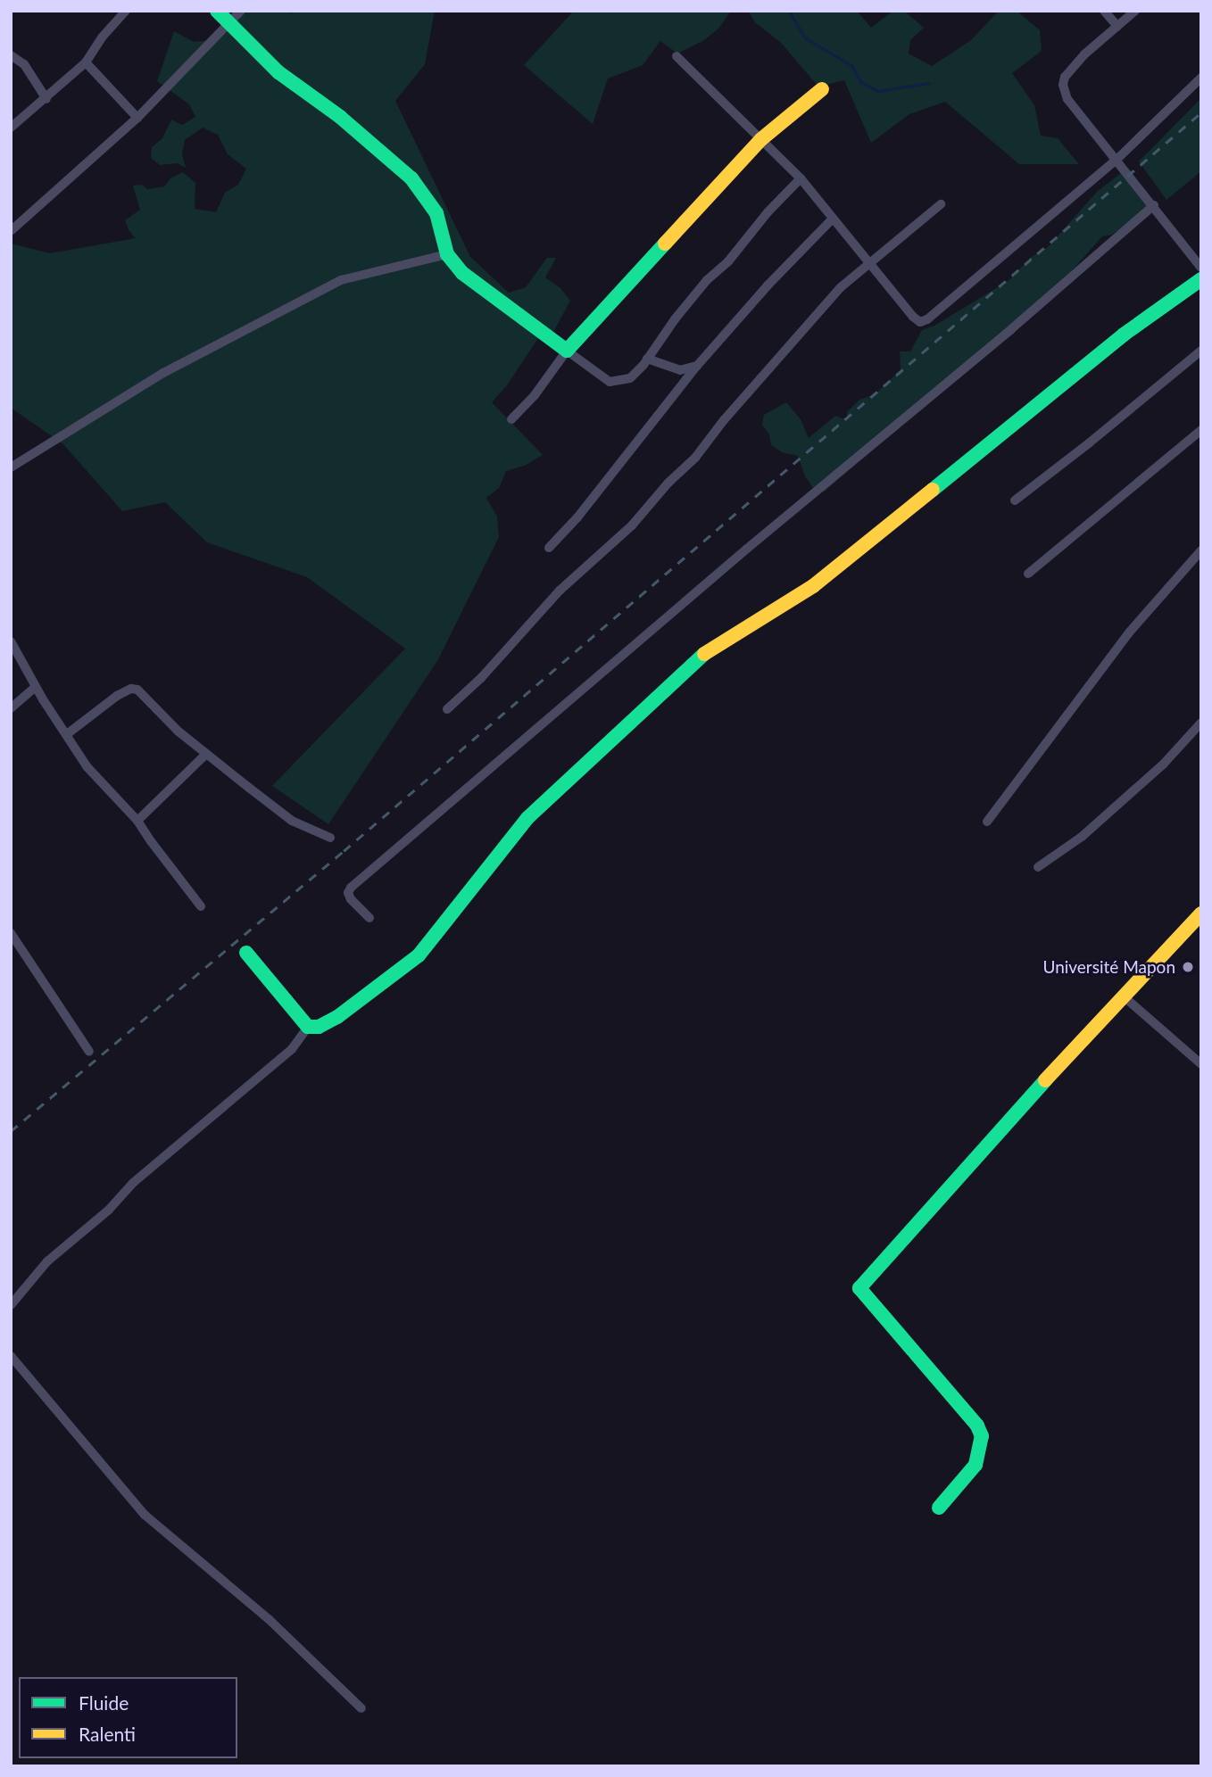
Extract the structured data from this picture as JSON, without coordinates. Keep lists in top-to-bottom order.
{
  "places": ["Université Mapon"],
  "legend": ["Fluide", "Ralenti"]
}
